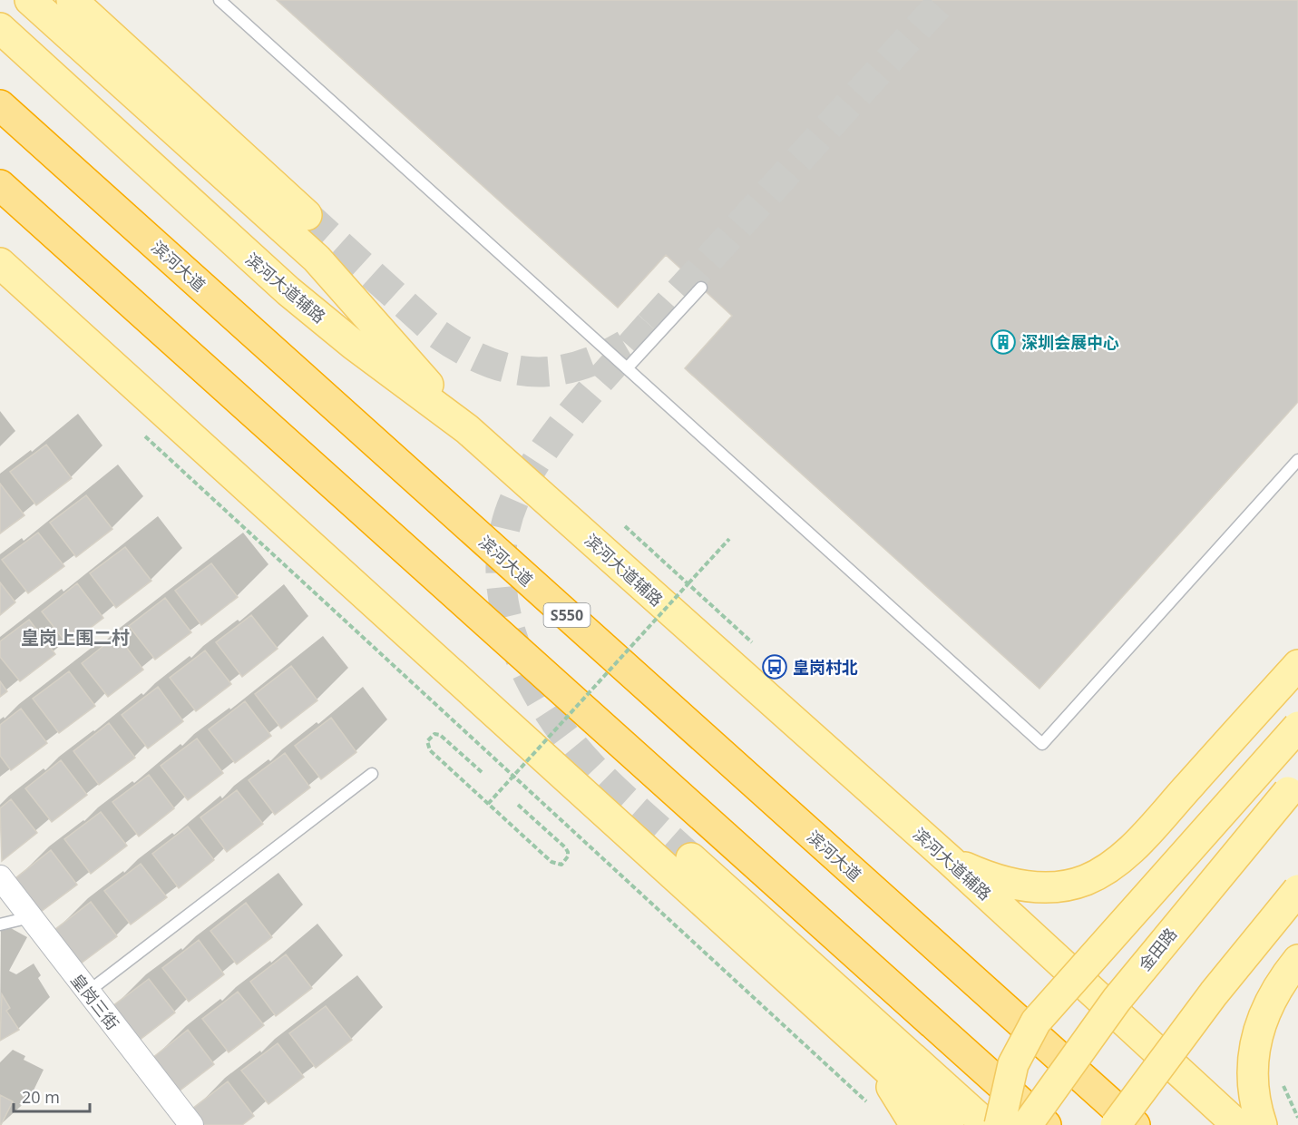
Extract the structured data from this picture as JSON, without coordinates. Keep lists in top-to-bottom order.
{
  "streets": {
    "highway": ["滨河大道", "S550"],
    "main road": ["滨河大道辅路", "金田路"],
    "street": ["皇岗三街"]
  },
  "districts": ["皇岗上围二村"],
  "places": {
    "building": ["深圳会展中心"],
    "bus stop": ["皇岗村北"]
  },
  "scale_bar": "20 m"
}
